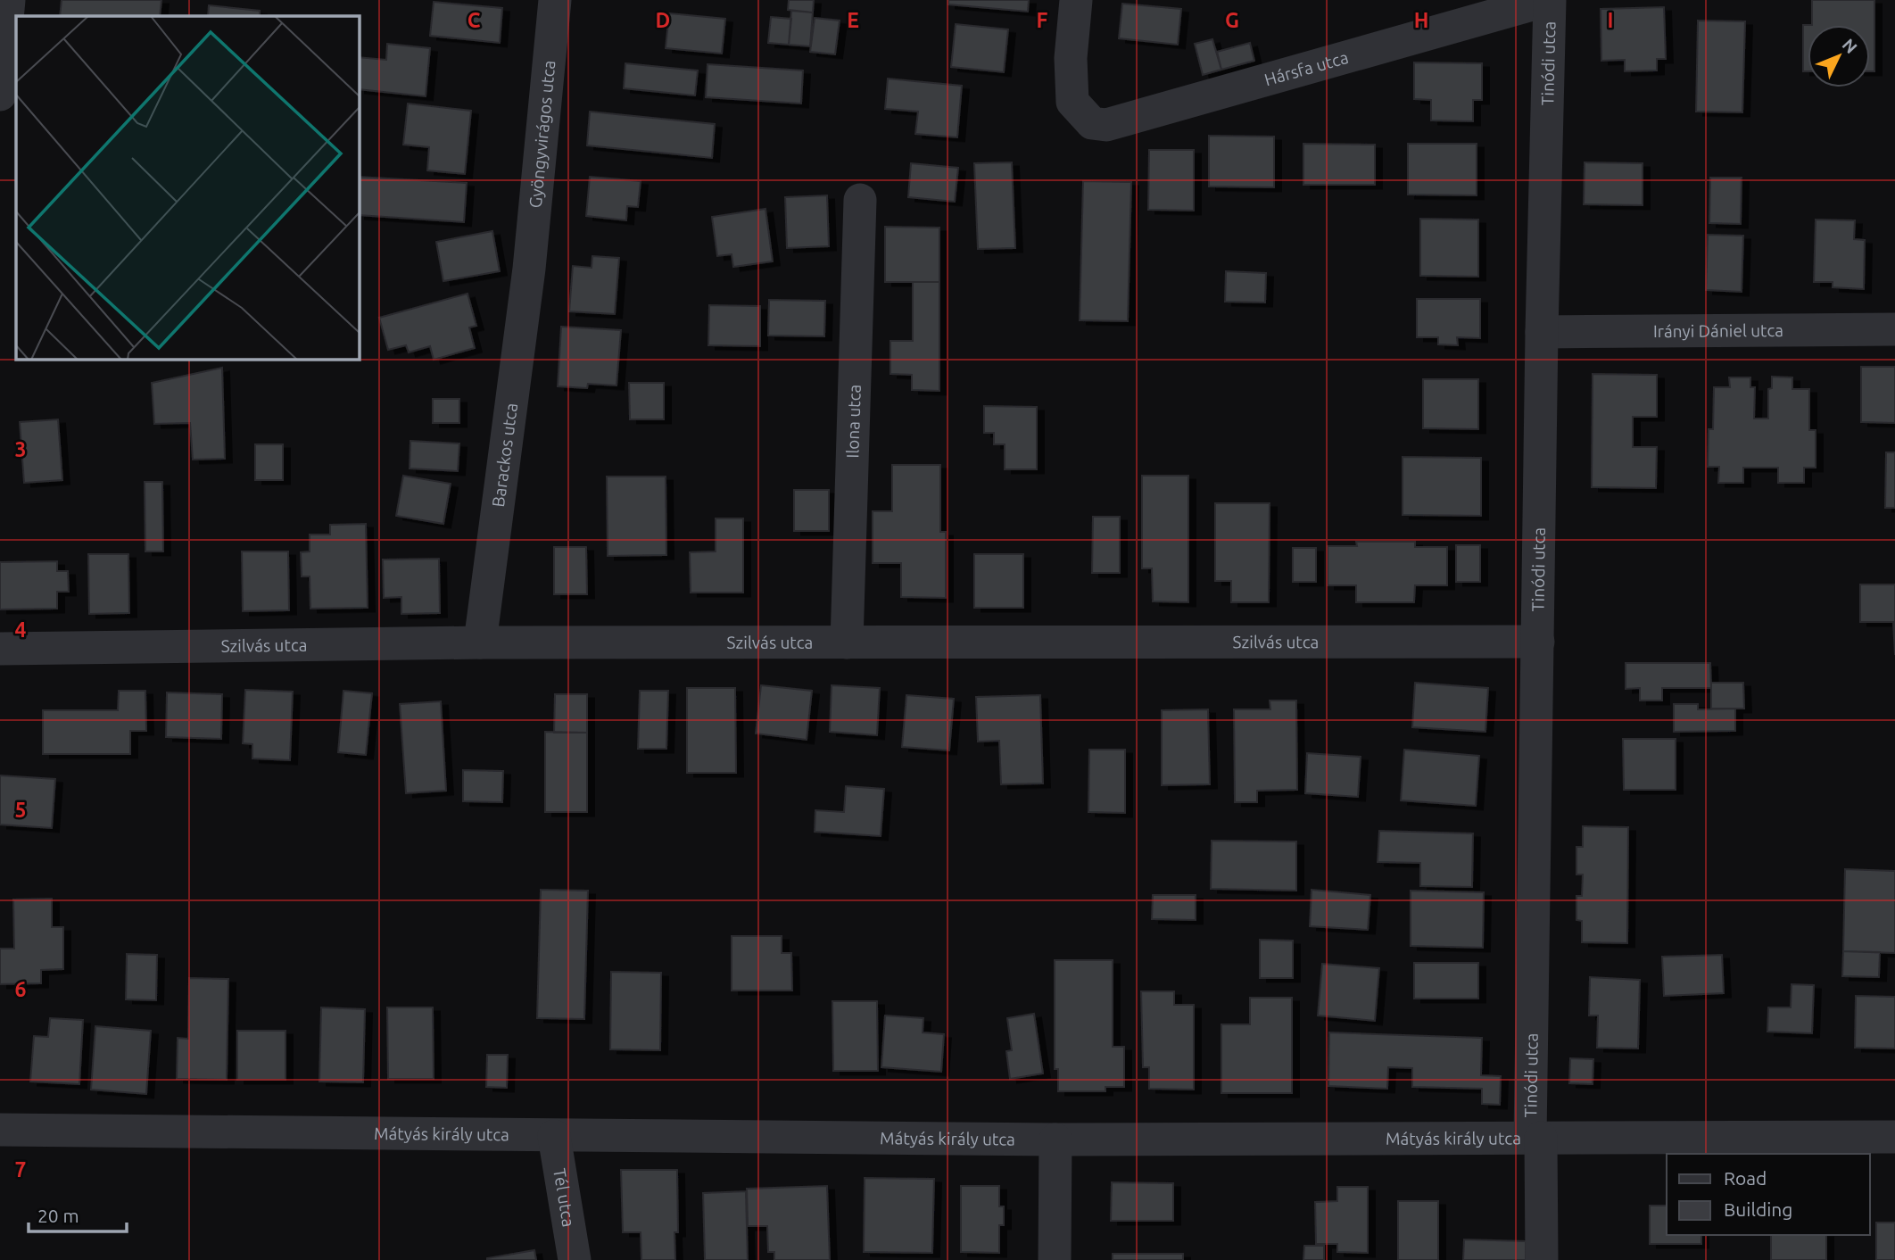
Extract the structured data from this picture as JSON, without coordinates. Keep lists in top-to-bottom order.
{
  "streets": {
    "street": [
      "Tinódi utca",
      "Hársfa utca",
      "Gyöngyvirágos utca",
      "Irányi Dániel utca",
      "Ilona utca",
      "Barackos utca",
      "Szilvás utca",
      "Mátyás király utca",
      "Tél utca"
    ]
  },
  "crossings": [
    ["Tinódi utca", "Hársfa utca"],
    ["Tinódi utca", "Irányi Dániel utca"],
    ["Tinódi utca", "Szilvás utca"],
    ["Tinódi utca", "Mátyás király utca"],
    ["Gyöngyvirágos utca", "Barackos utca"],
    ["Ilona utca", "Szilvás utca"],
    ["Barackos utca", "Szilvás utca"],
    ["Mátyás király utca", "Tél utca"]
  ],
  "legend": ["Road", "Building"],
  "scale_bar": "20 m",
  "north": "top right",
  "grid": {
    "columns": [
      "C",
      "D",
      "E",
      "F",
      "G",
      "H",
      "I"
    ],
    "rows": [
      "3",
      "4",
      "5",
      "6",
      "7"
    ]
  }
}
